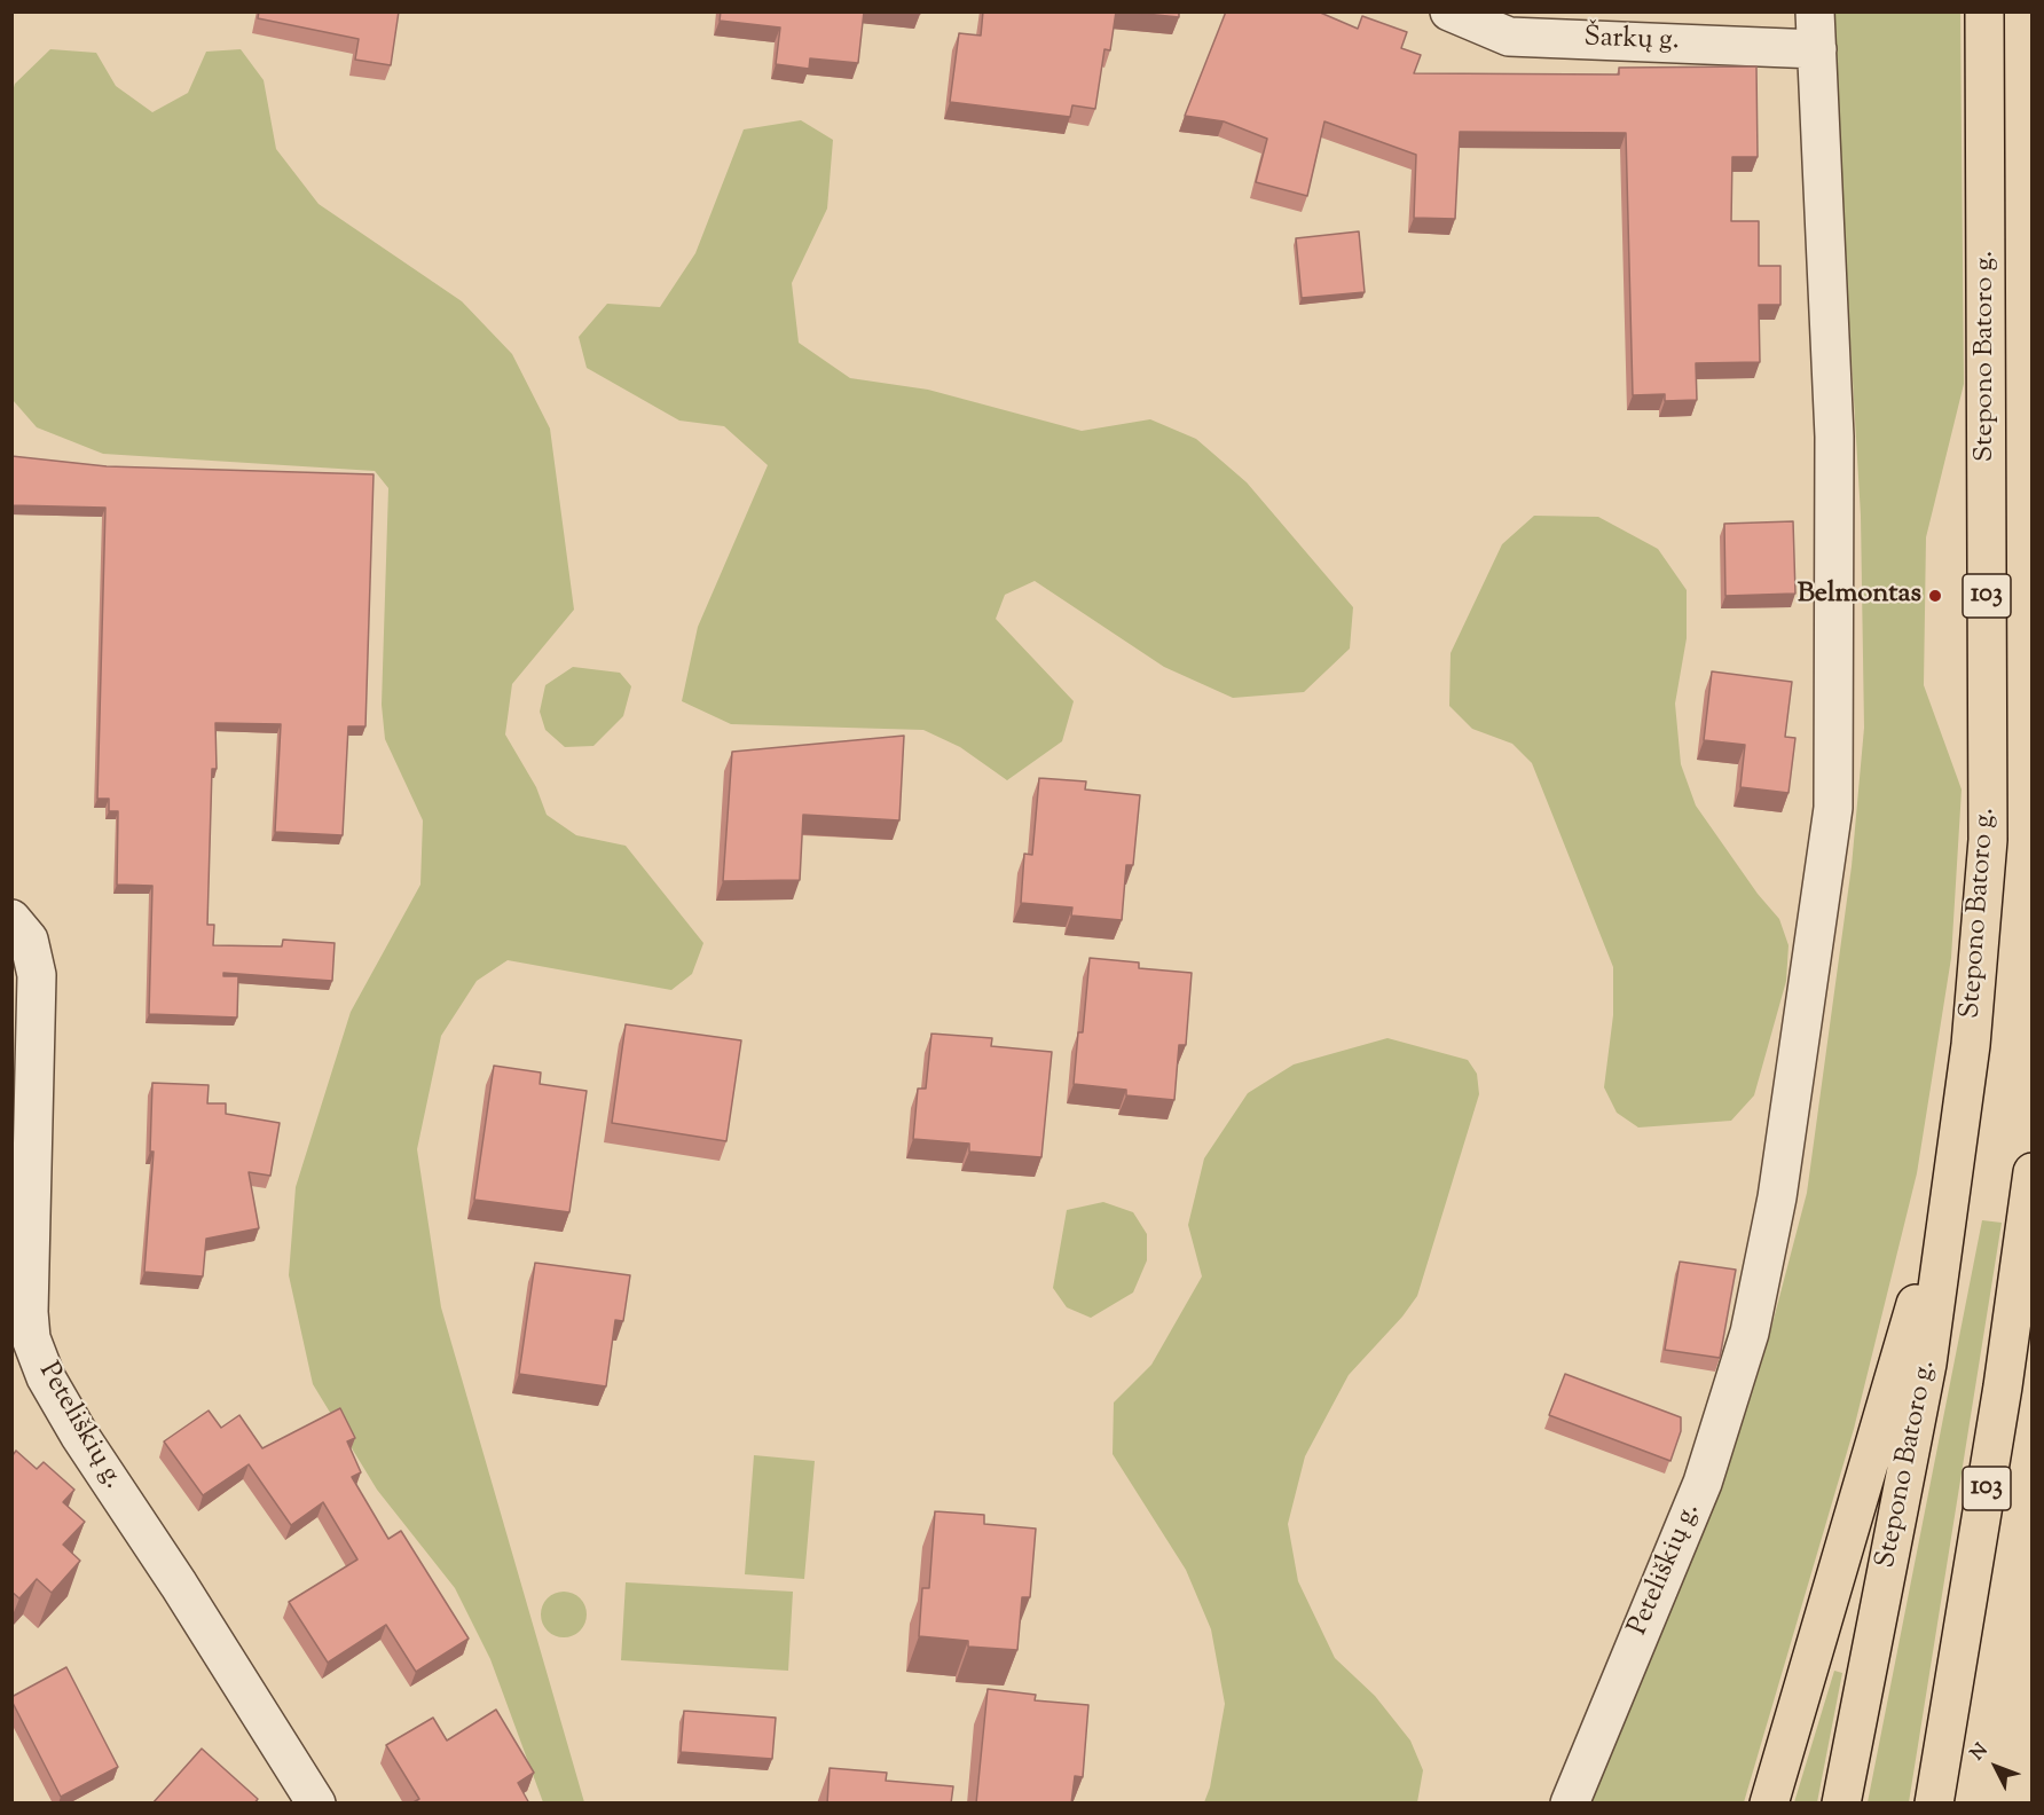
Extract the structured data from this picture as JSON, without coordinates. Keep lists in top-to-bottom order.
{
  "streets": {
    "main road": ["Stepono Batoro g.", "103"],
    "street": ["Šarkų g.", "Peteliškių g."]
  },
  "crossings": [
    ["Šarkų g.", "Peteliškių g."],
    ["Stepono Batoro g.", "103"]
  ],
  "places": ["Belmontas"],
  "north": "top left"
}
